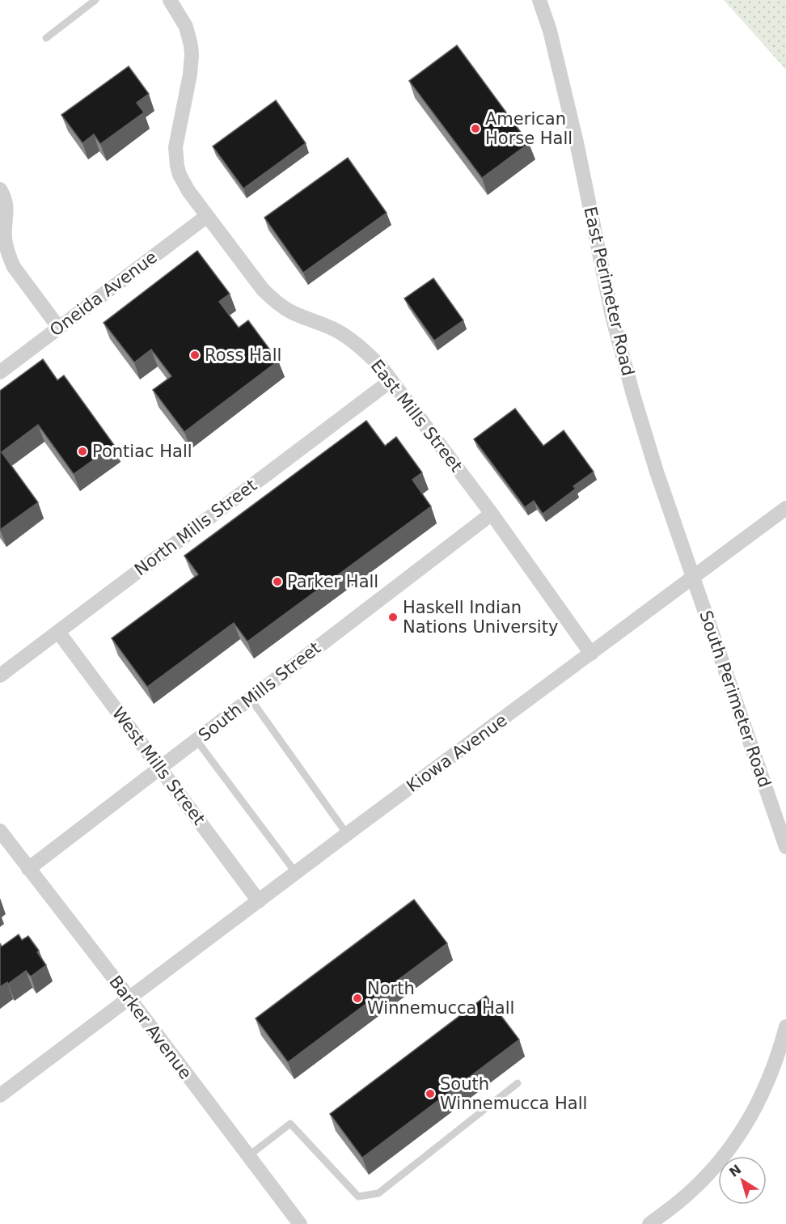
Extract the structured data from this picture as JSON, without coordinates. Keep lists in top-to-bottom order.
{
  "streets": {
    "street": [
      "East Perimeter Road",
      "Oneida Avenue",
      "East Mills Street",
      "North Mills Street",
      "South Mills Street",
      "South Perimeter Road",
      "Kiowa Avenue",
      "West Mills Street",
      "Barker Avenue"
    ]
  },
  "crossings": [
    ["East Perimeter Road", "South Perimeter Road"],
    ["East Perimeter Road", "Kiowa Avenue"],
    ["Oneida Avenue", "East Mills Street"],
    ["East Mills Street", "North Mills Street"],
    ["East Mills Street", "South Mills Street"],
    ["East Mills Street", "Kiowa Avenue"],
    ["North Mills Street", "West Mills Street"],
    ["South Mills Street", "West Mills Street"],
    ["South Mills Street", "Barker Avenue"],
    ["South Perimeter Road", "Kiowa Avenue"],
    ["Kiowa Avenue", "West Mills Street"],
    ["Kiowa Avenue", "Barker Avenue"]
  ],
  "places": [
    "American Horse Hall",
    "Ross Hall",
    "Pontiac Hall",
    "Parker Hall",
    "Haskell Indian Nations University",
    "North Winnemucca Hall",
    "South Winnemucca Hall"
  ],
  "north": "top left"
}
